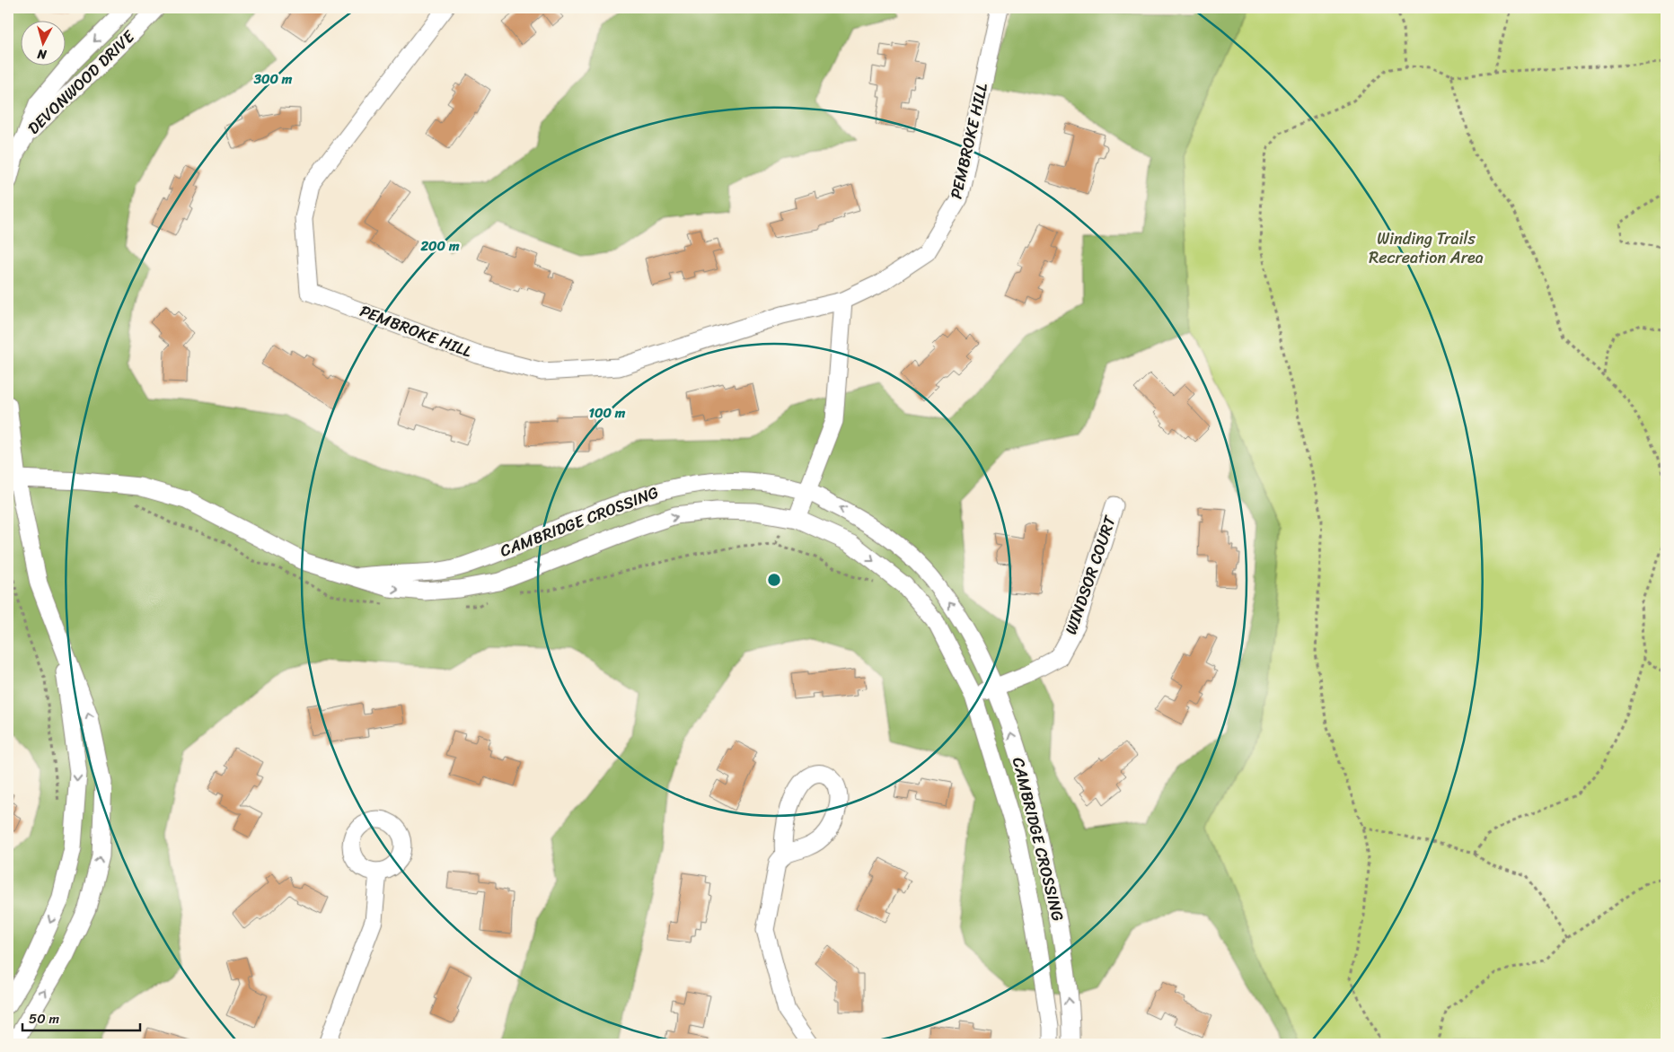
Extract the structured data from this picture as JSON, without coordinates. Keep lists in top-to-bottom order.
{
  "streets": {
    "street": [
      "DEVONWOOD DRIVE",
      "PEMBROKE HILL",
      "CAMBRIDGE CROSSING",
      "WINDSOR COURT"
    ]
  },
  "crossings": [
    ["CAMBRIDGE CROSSING", "WINDSOR COURT"]
  ],
  "parks": ["Winding Trails Recreation Area"],
  "scale_bar": "50 m",
  "north": "bottom",
  "rings": ["300 m", "200 m", "100 m"]
}
